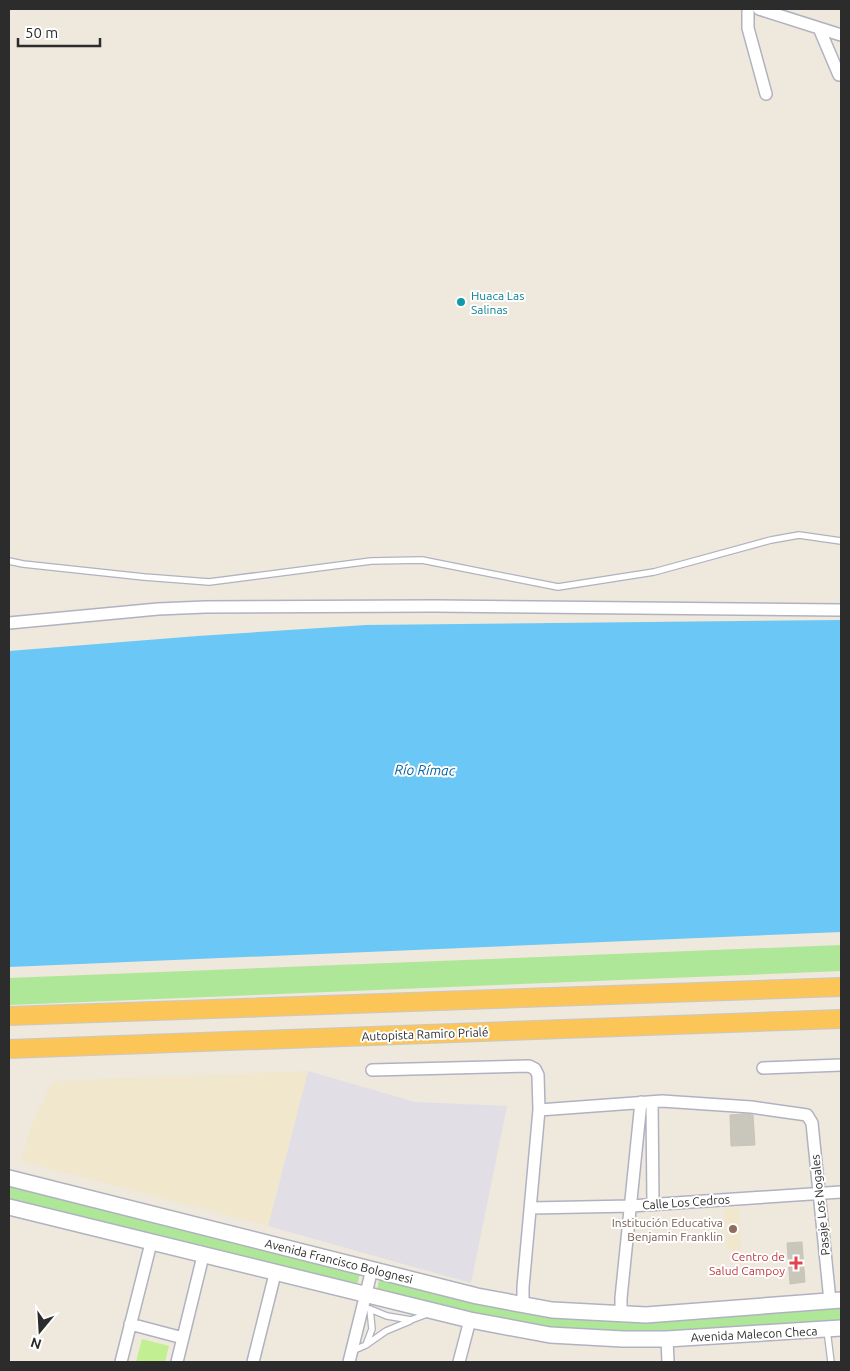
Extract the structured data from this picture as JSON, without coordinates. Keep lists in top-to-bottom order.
{
  "streets": {
    "highway": ["Autopista Ramiro Prialé"],
    "main road": ["Avenida Francisco Bolognesi", "Avenida Malecon Checa"],
    "street": ["Calle Los Cedros", "Pasaje Los Nogales"]
  },
  "crossings": [
    ["Calle Los Cedros", "Pasaje Los Nogales"],
    ["Pasaje Los Nogales", "Avenida Malecon Checa"],
    ["Avenida Francisco Bolognesi", "Avenida Malecon Checa"]
  ],
  "water": ["Río Rímac"],
  "places": {
    "other": ["Huaca Las Salinas", "Institución Educativa Benjamin Franklin"],
    "health": ["Centro de Salud Campoy"]
  },
  "scale_bar": "50 m",
  "north": "bottom"
}
